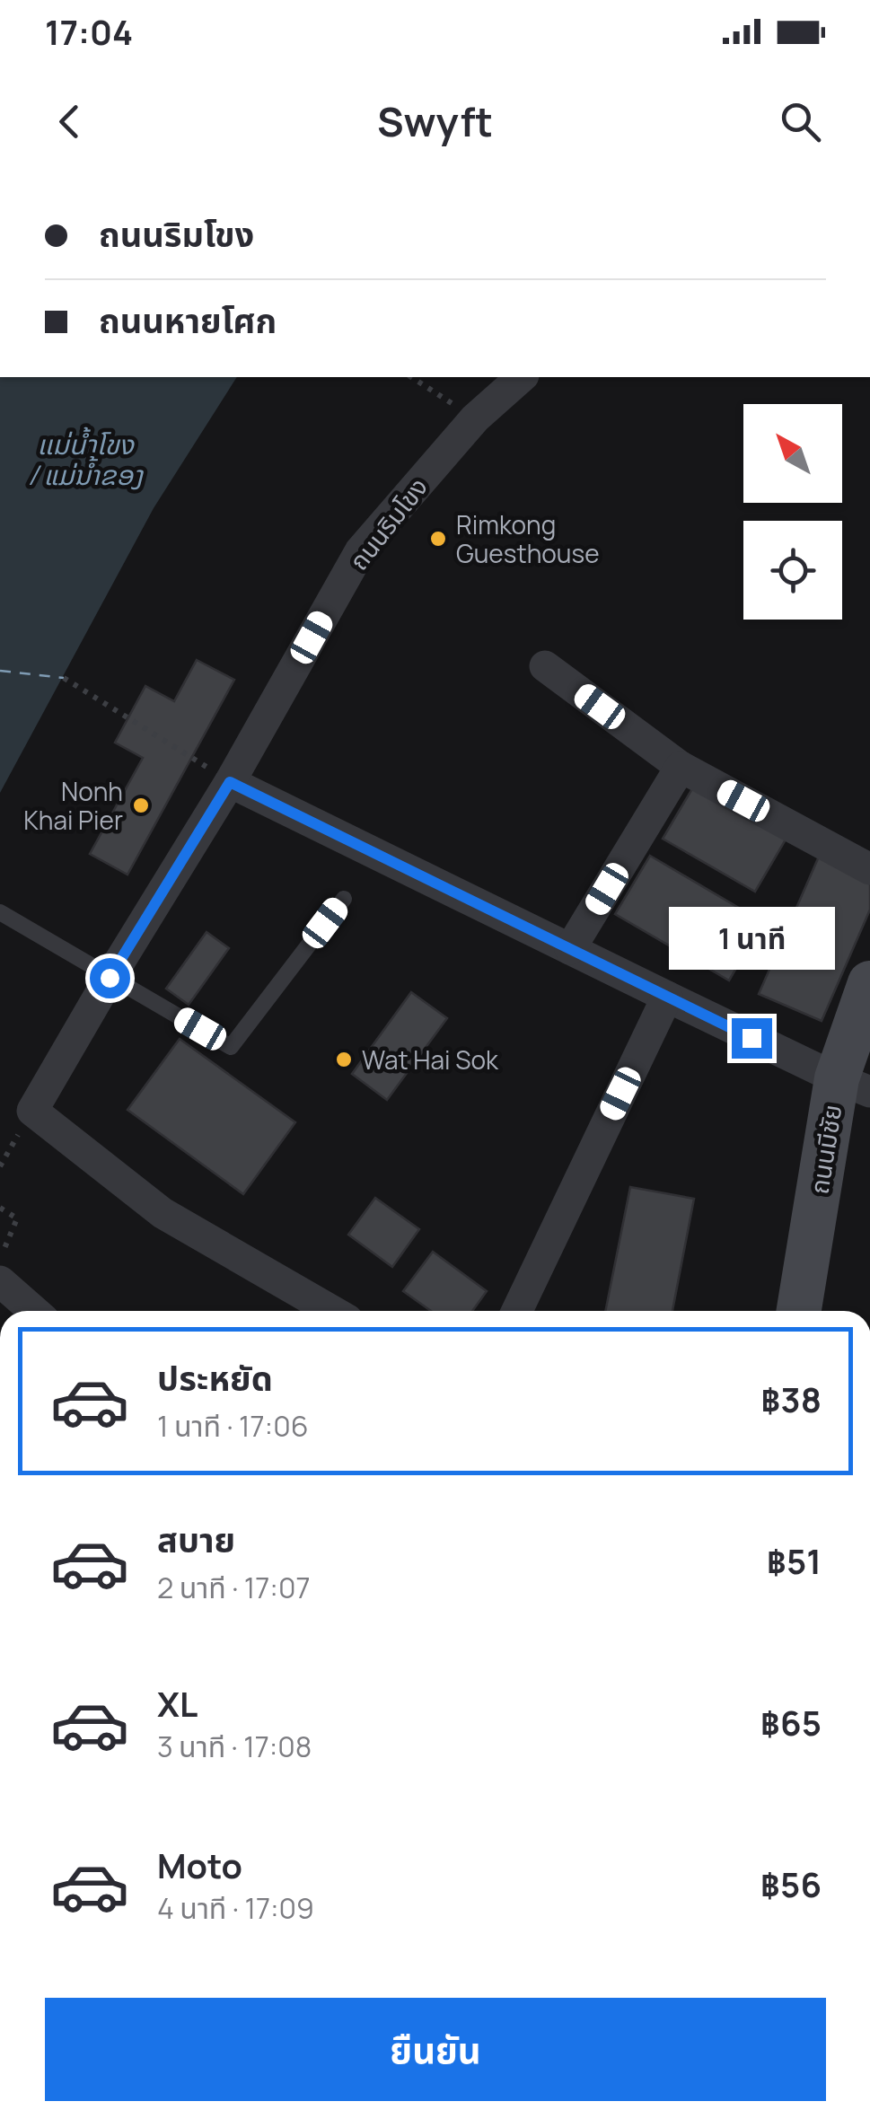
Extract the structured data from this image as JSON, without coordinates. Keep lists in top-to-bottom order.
{
  "streets": {
    "street": ["ถนนริมโขง", "ถนนมีชัย"]
  },
  "water": ["แม่น้ำโขง / ແມ່ນ້ຳຂອງ"],
  "places": ["Rimkong Guesthouse", "Nonh Khai Pier", "Wat Hai Sok"],
  "north": "top left",
  "page": {
    "status": "17:04",
    "header": "Swyft",
    "banner": ["ถนนริมโขง", "ถนนหายโศก"],
    "bubble": "1 นาที",
    "list": [
      {
        "name": "ประหยัด",
        "note": "1 นาที · 17:06",
        "value": "฿38"
      },
      {
        "name": "สบาย",
        "note": "2 นาที · 17:07",
        "value": "฿51"
      },
      {
        "name": "XL",
        "note": "3 นาที · 17:08",
        "value": "฿65"
      },
      {
        "name": "Moto",
        "note": "4 นาที · 17:09",
        "value": "฿56"
      }
    ],
    "buttons": "ยืนยัน"
  }
}
